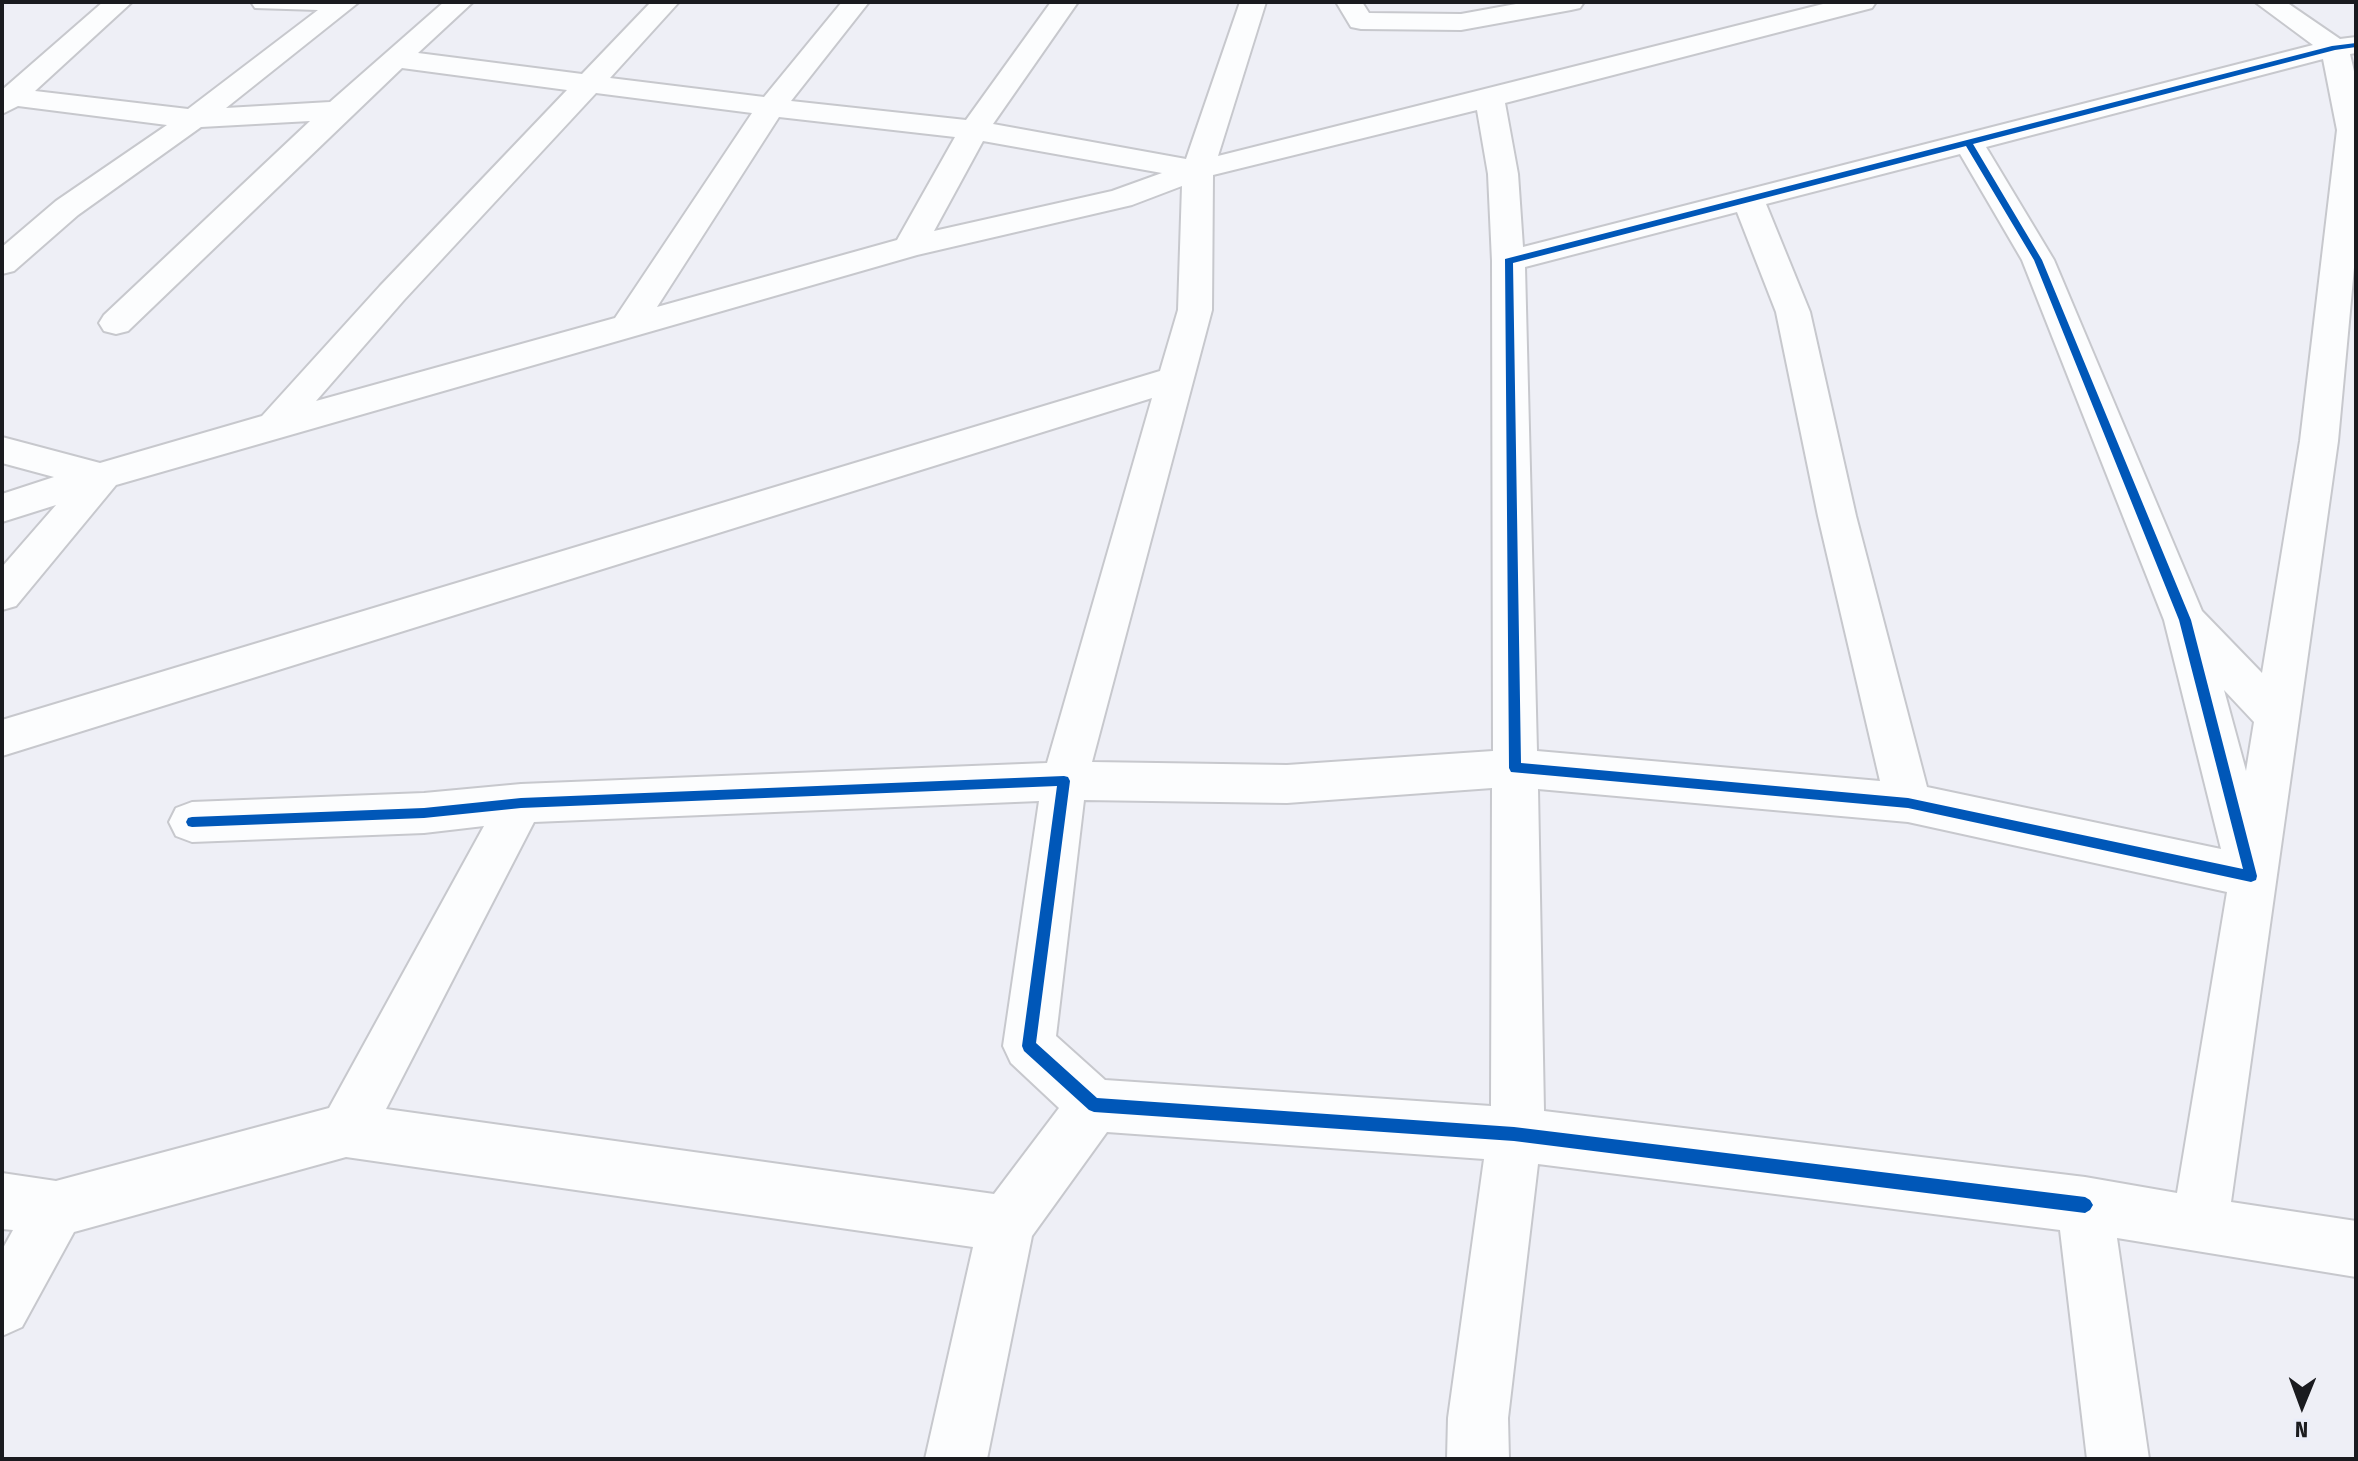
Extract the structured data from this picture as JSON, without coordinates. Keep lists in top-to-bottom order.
{
  "north": "bottom"
}
